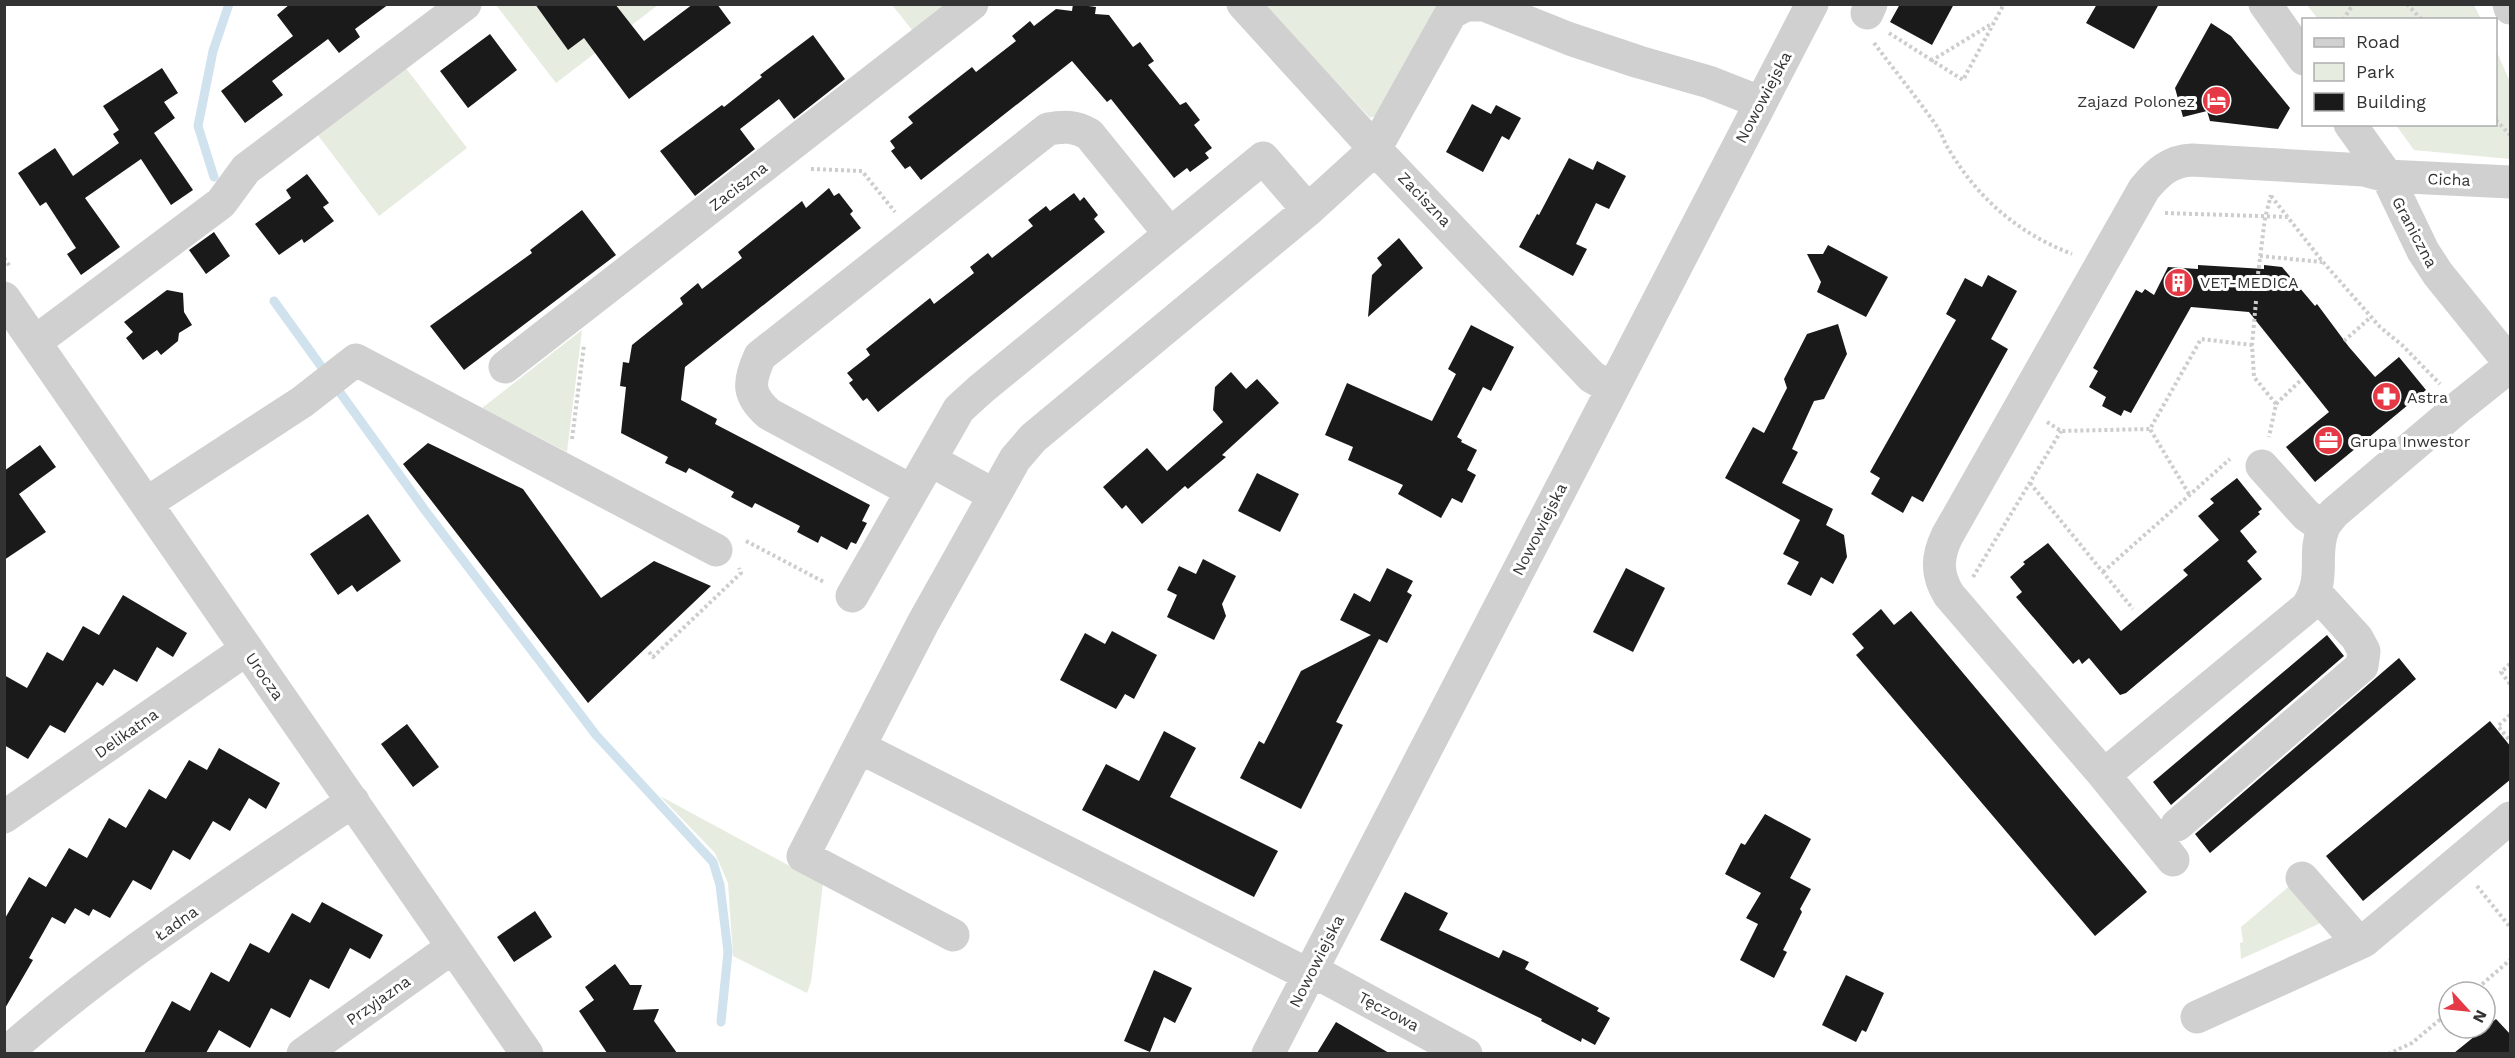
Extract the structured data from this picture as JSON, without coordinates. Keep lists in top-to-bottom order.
{
  "streets": {
    "street": [
      "Nowowiejska",
      "Cicha",
      "Zaciszna",
      "Graniczna",
      "Urocza",
      "Delikatna",
      "Ładna",
      "Przyjazna",
      "Tęczowa"
    ]
  },
  "crossings": [
    ["Nowowiejska", "Zaciszna"],
    ["Nowowiejska", "Tęczowa"],
    ["Cicha", "Graniczna"],
    ["Urocza", "Delikatna"],
    ["Urocza", "Ładna"],
    ["Urocza", "Przyjazna"]
  ],
  "places": {
    "hotel": ["Zajazd Polonez"],
    "building": ["VET-MEDICA"],
    "pharmacy": ["Astra"],
    "office": ["Grupa Inwestor"]
  },
  "legend": ["Road", "Park", "Building"],
  "north": "bottom right"
}
